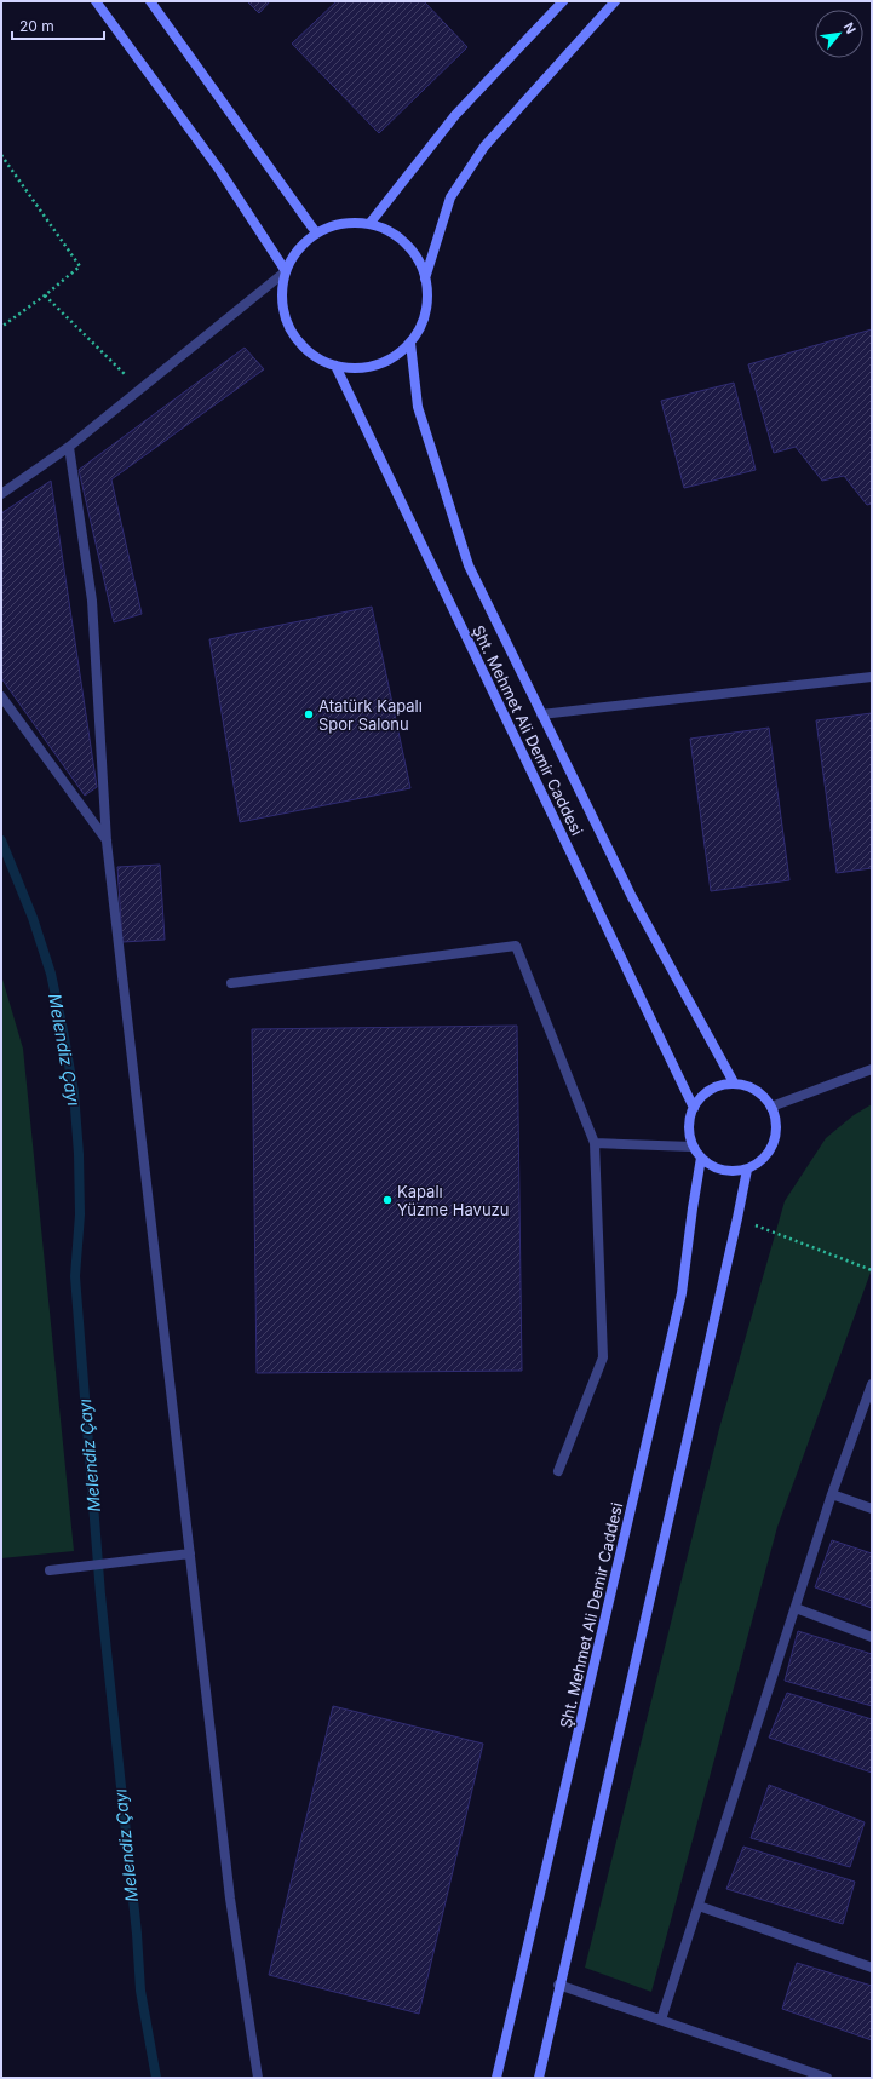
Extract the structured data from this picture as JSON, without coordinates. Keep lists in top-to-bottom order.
{
  "streets": {
    "main road": ["Şht. Mehmet Ali Demir Caddesi"]
  },
  "water": ["Melendiz Çayı"],
  "places": ["Atatürk Kapalı Spor Salonu", "Kapalı Yüzme Havuzu"],
  "scale_bar": "20 m",
  "north": "top right"
}
